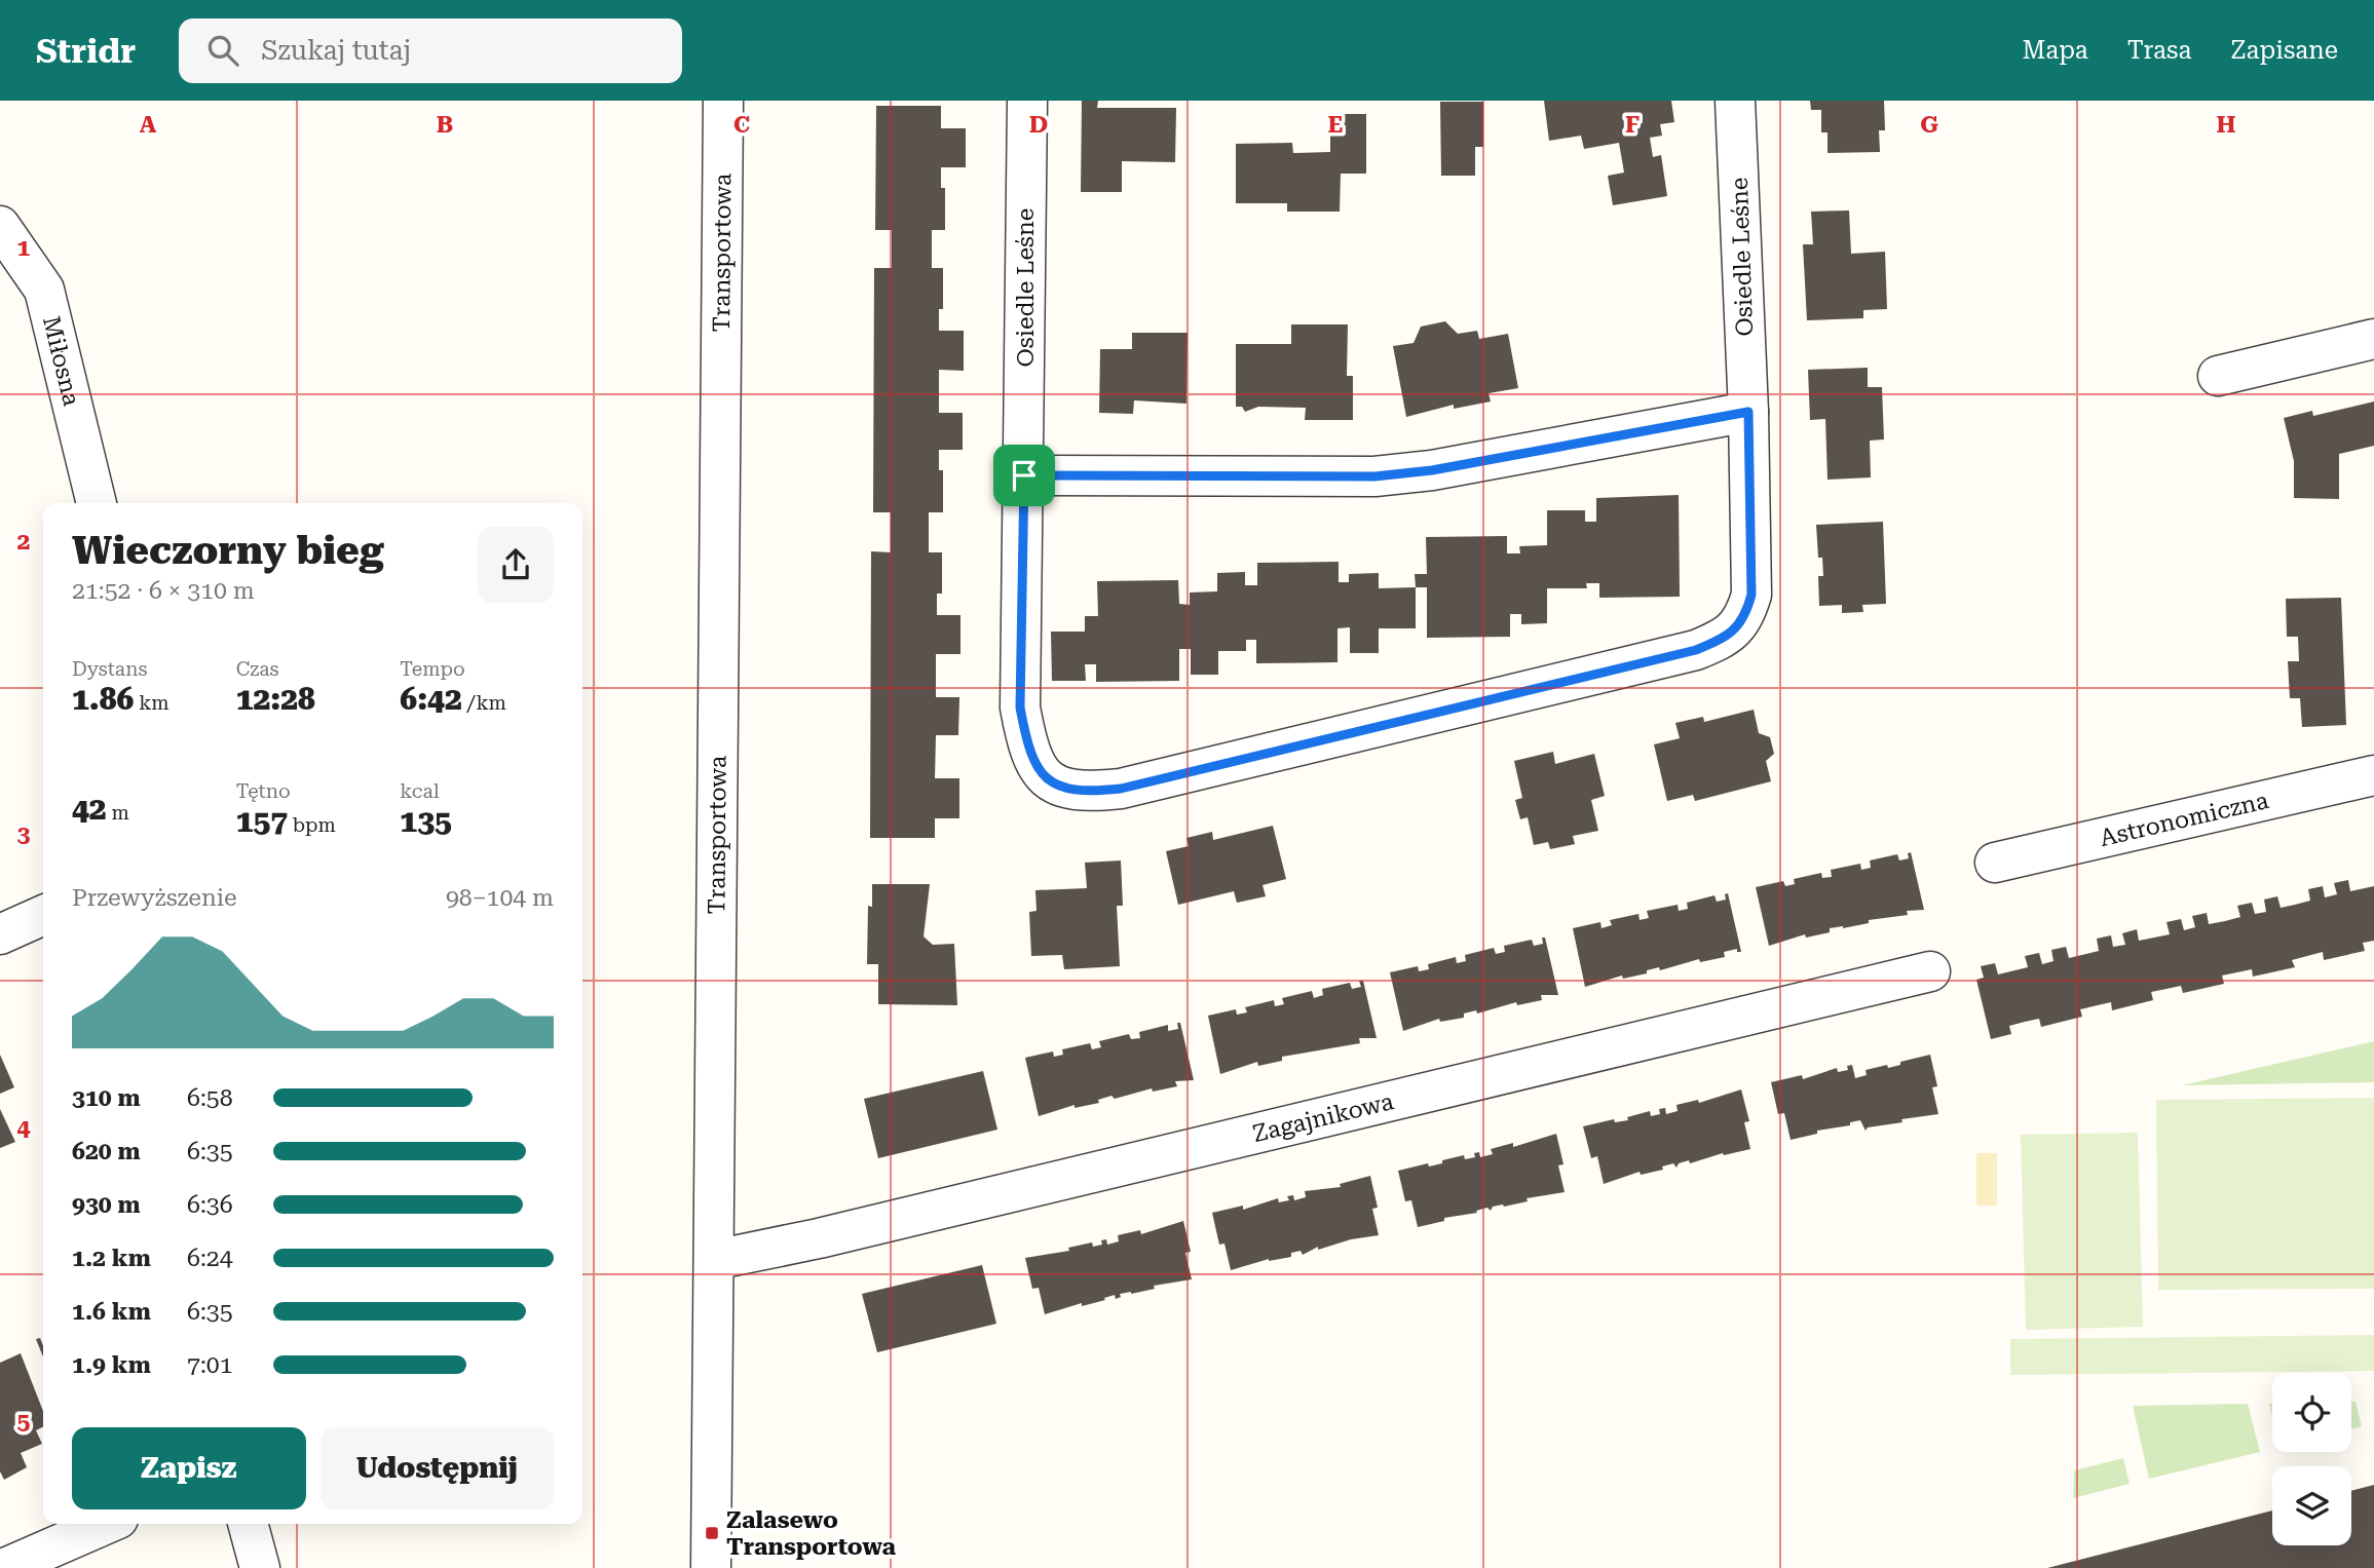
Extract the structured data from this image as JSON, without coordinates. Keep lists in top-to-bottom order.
{
  "streets": {
    "street": [
      "Transportowa",
      "Osiedle Leśne",
      "Miłosna",
      "Astronomiczna",
      "Zagajnikowa"
    ]
  },
  "crossings": [
    ["Transportowa", "Zagajnikowa"]
  ],
  "places": {
    "transit": ["Zalasewo Transportowa"]
  },
  "page": {
    "header": "Stridr",
    "search": "Szukaj tutaj",
    "nav": ["Mapa", "Trasa", "Zapisane"],
    "heading": ["Wieczorny bieg", "21:52 · 6 × 310 m"],
    "stats": [
      ["Dystans", "1.86 km"],
      ["Czas", "12:28"],
      ["Tempo", "6:42 /km"],
      ["42 m"],
      ["Tętno", "157 bpm"],
      ["kcal", "135"]
    ],
    "chart": ["Przewyższenie", "98–104 m"],
    "list": [
      {
        "name": "310 m",
        "note": "6:58"
      },
      {
        "name": "620 m",
        "note": "6:35"
      },
      {
        "name": "930 m",
        "note": "6:36"
      },
      {
        "name": "1.2 km",
        "note": "6:24"
      },
      {
        "name": "1.6 km",
        "note": "6:35"
      },
      {
        "name": "1.9 km",
        "note": "7:01"
      }
    ],
    "buttons": ["Zapisz", "Udostępnij"]
  },
  "grid": {
    "columns": [
      "A",
      "B",
      "C",
      "D",
      "E",
      "F",
      "G",
      "H"
    ],
    "rows": [
      "1",
      "2",
      "3",
      "4",
      "5"
    ]
  }
}
